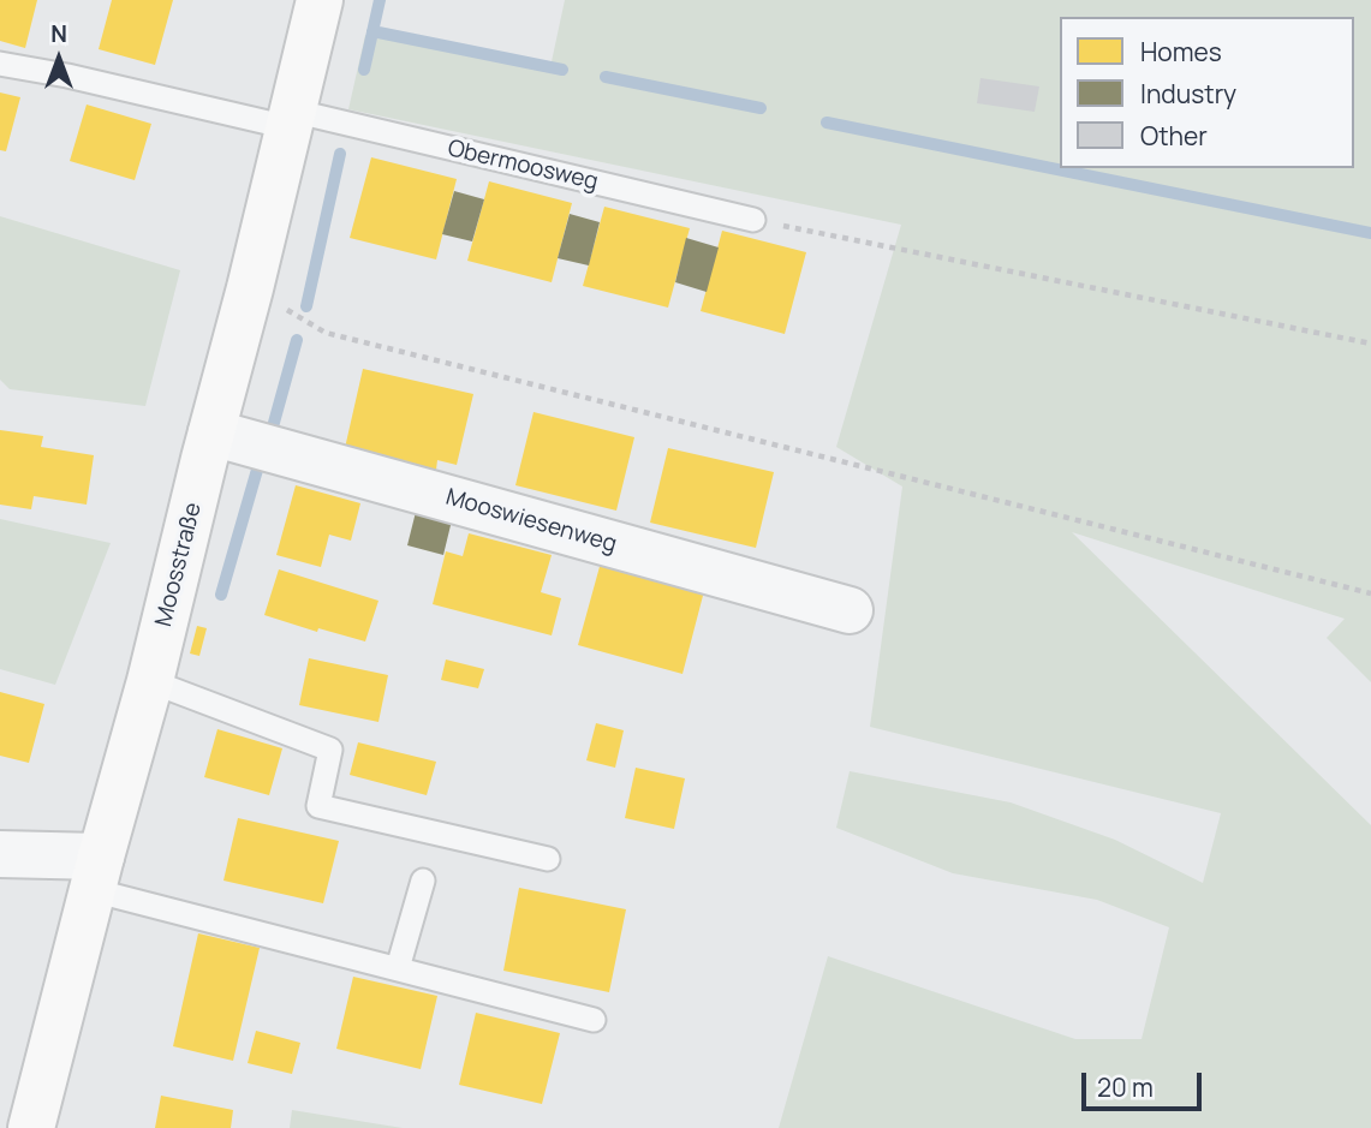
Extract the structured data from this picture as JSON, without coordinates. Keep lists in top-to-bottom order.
{
  "streets": {
    "street": ["Mooswiesenweg", "Moosstraße"],
    "lane": ["Obermoosweg"]
  },
  "crossings": [
    ["Obermoosweg", "Moosstraße"],
    ["Mooswiesenweg", "Moosstraße"]
  ],
  "legend": ["Homes", "Industry", "Other"],
  "scale_bar": "20 m",
  "north": "top"
}
